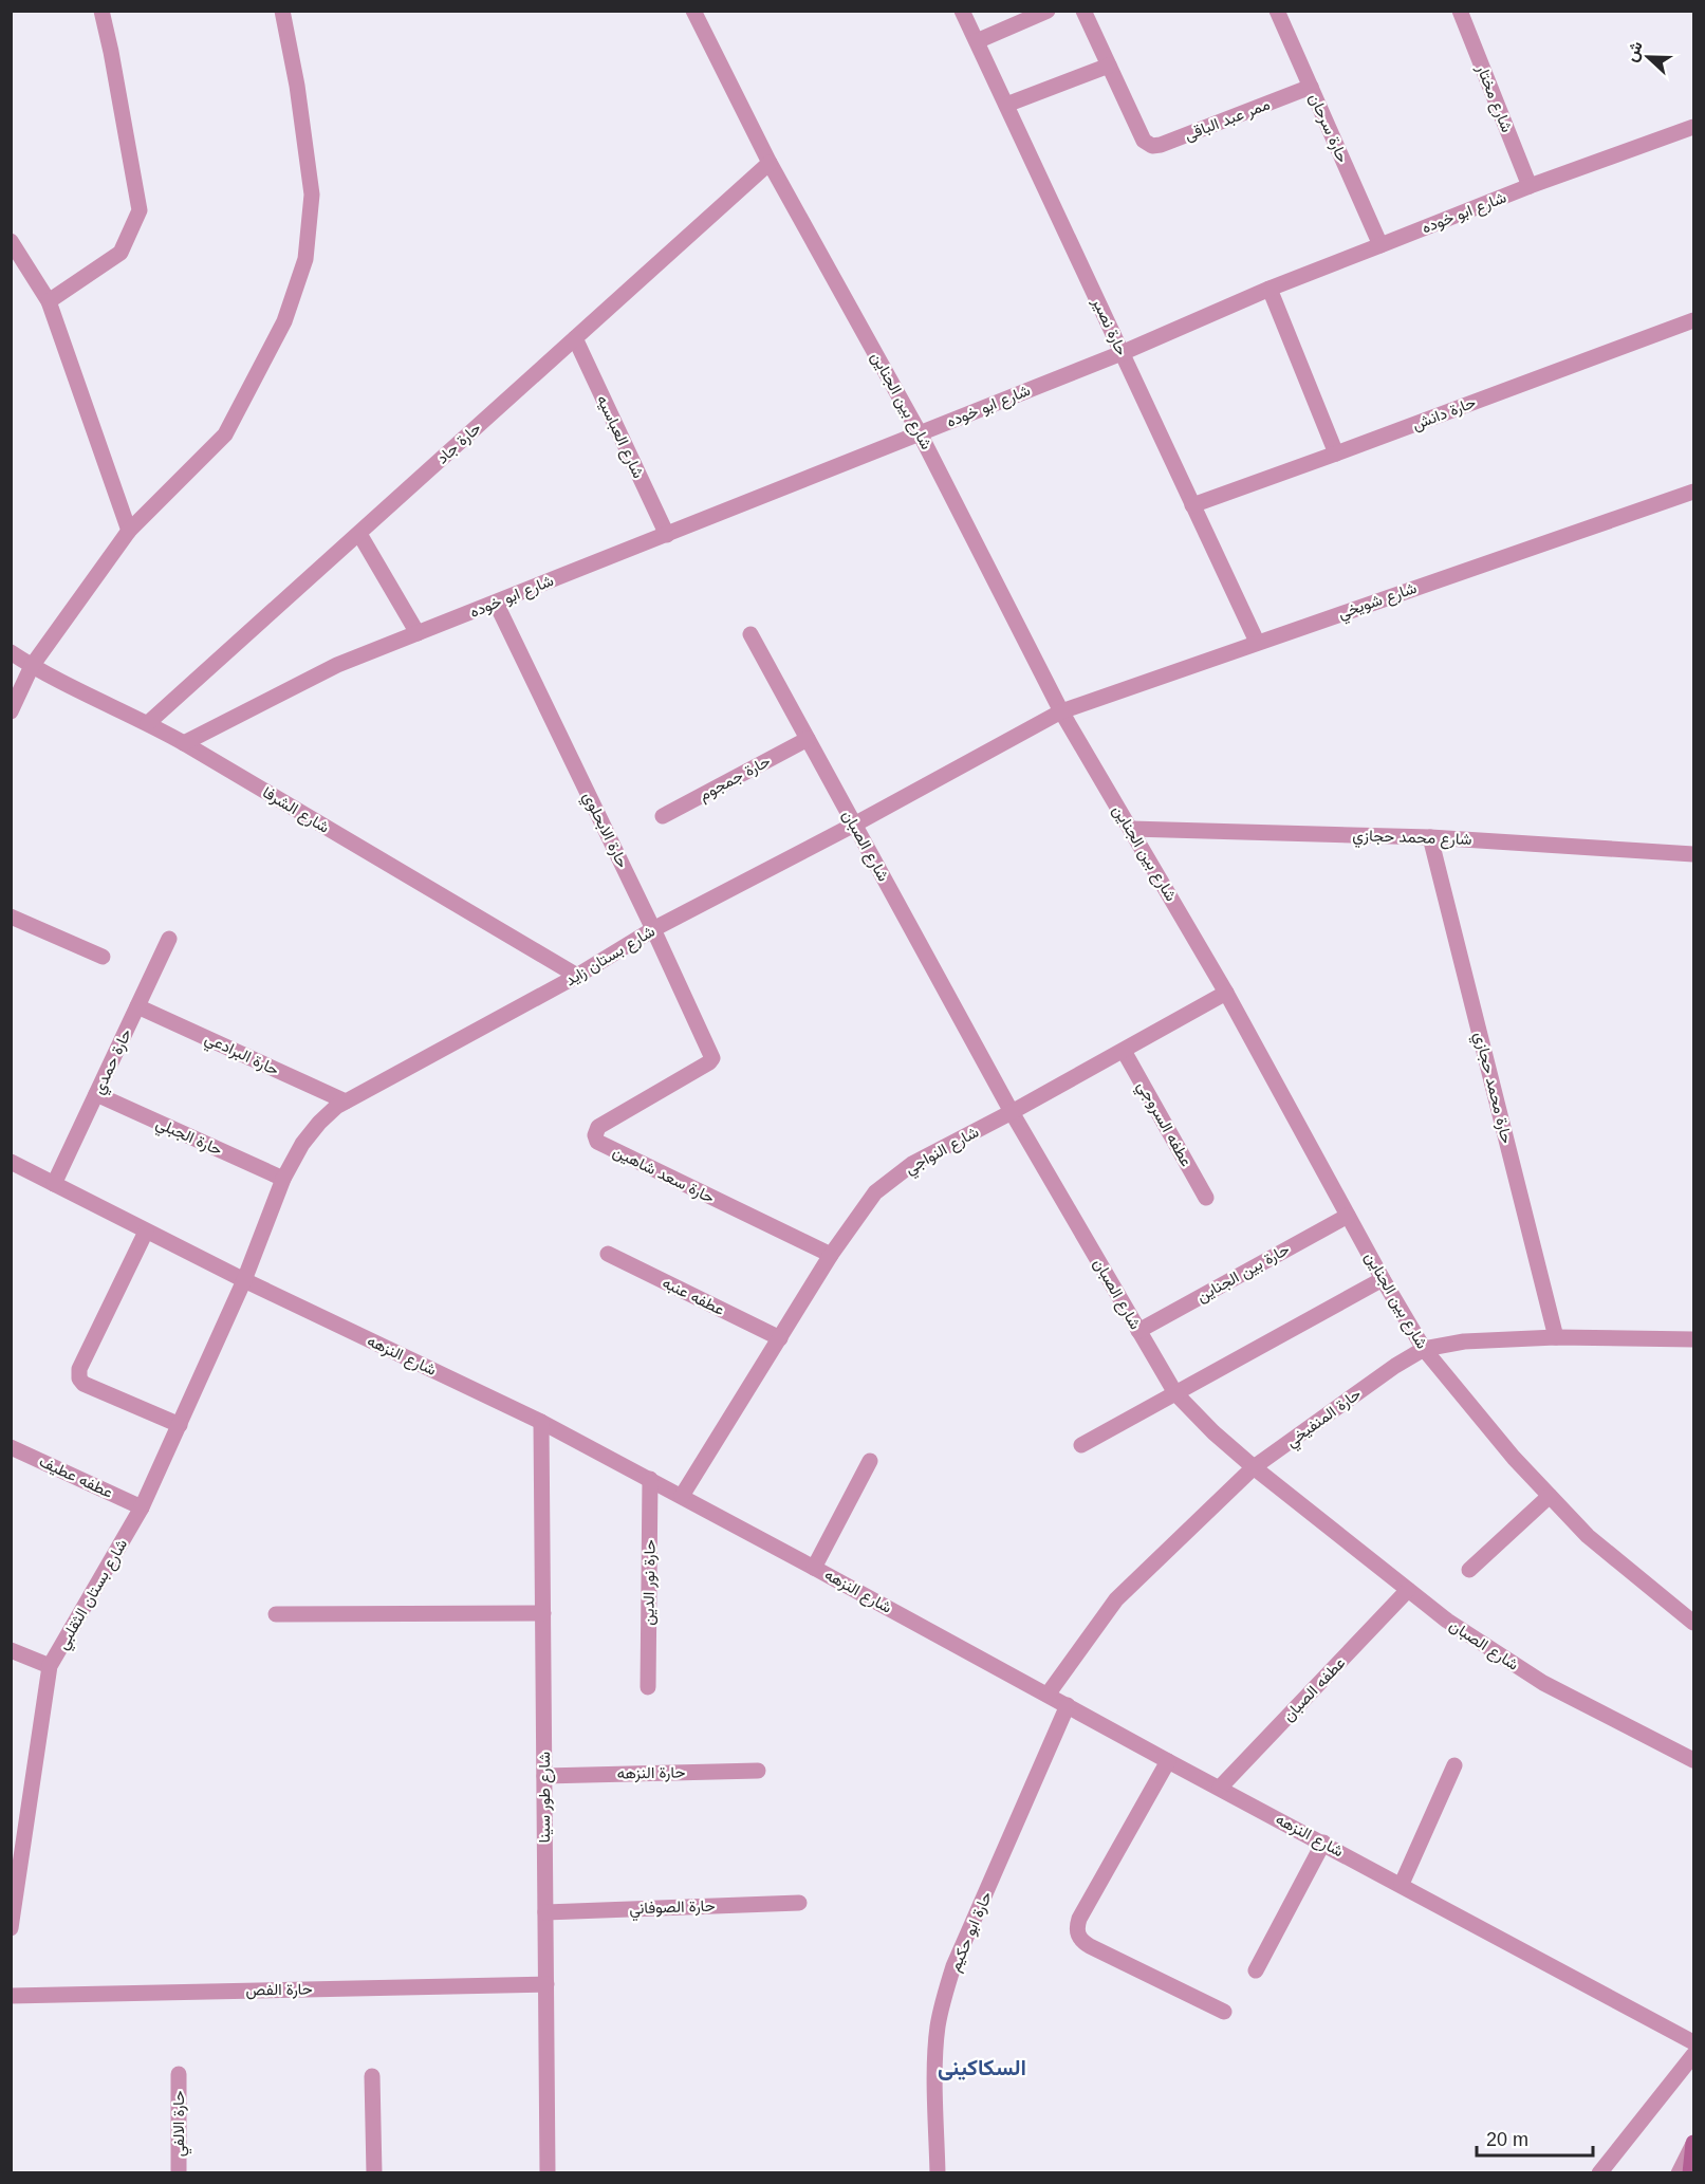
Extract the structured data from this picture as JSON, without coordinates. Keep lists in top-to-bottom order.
{
  "streets": {
    "street": [
      "شارع مختار",
      "ممر عبد الباقى",
      "حارة سرحان",
      "شارع ابو خوده",
      "حارة نصير",
      "شارع بين الجناين",
      "حارة دانش",
      "شارع العباسيه",
      "حارة جاد",
      "شارع شويخي",
      "حارة جمجوم",
      "شارع الشرفا",
      "حارة الابحلوي",
      "شارع محمد حجازي",
      "شارع الصبان",
      "شارع بستان زايد",
      "حارة البرادعي",
      "حارة حمدي",
      "حارة محمد حجازي",
      "عطفه السروجي",
      "حارة الجبلي",
      "شارع النواجي",
      "حارة سعد شاهين",
      "حارة بين الجناين",
      "عطفه عنبه",
      "شارع النزهه",
      "حارة المنفيخي",
      "عطفه عطيف",
      "حارة نور الدين",
      "شارع بستان الثقلبي",
      "عطفه الصبان",
      "حارة النزهه",
      "شارع طور سينا",
      "حارة الصوفاني",
      "حارة ابو حكيم",
      "حارة الفص",
      "حارة الالفي"
    ]
  },
  "crossings": [
    ["شارع مختار", "شارع ابو خوده"],
    ["ممر عبد الباقى", "حارة سرحان"],
    ["حارة سرحان", "شارع ابو خوده"],
    ["شارع ابو خوده", "حارة نصير"],
    ["شارع ابو خوده", "شارع بين الجناين"],
    ["شارع ابو خوده", "شارع العباسيه"],
    ["شارع ابو خوده", "شارع الشرفا"],
    ["شارع ابو خوده", "حارة الابحلوي"],
    ["حارة نصير", "حارة دانش"],
    ["حارة نصير", "شارع شويخي"],
    ["شارع بين الجناين", "حارة جاد"],
    ["شارع بين الجناين", "شارع شويخي"],
    ["شارع بين الجناين", "شارع محمد حجازي"],
    ["شارع بين الجناين", "شارع بستان زايد"],
    ["شارع بين الجناين", "شارع النواجي"],
    ["شارع بين الجناين", "حارة بين الجناين"],
    ["شارع بين الجناين", "حارة المنفيخي"],
    ["شارع العباسيه", "حارة جاد"],
    ["حارة جاد", "شارع الشرفا"],
    ["شارع شويخي", "شارع بستان زايد"],
    ["حارة جمجوم", "شارع الصبان"],
    ["شارع الشرفا", "شارع بستان زايد"],
    ["حارة الابحلوي", "شارع بستان زايد"],
    ["حارة الابحلوي", "حارة سعد شاهين"],
    ["شارع محمد حجازي", "حارة محمد حجازي"],
    ["شارع الصبان", "شارع بستان زايد"],
    ["شارع الصبان", "شارع النواجي"],
    ["شارع الصبان", "حارة بين الجناين"],
    ["شارع الصبان", "حارة المنفيخي"],
    ["شارع الصبان", "عطفه الصبان"],
    ["شارع بستان زايد", "حارة البرادعي"],
    ["شارع بستان زايد", "حارة الجبلي"],
    ["شارع بستان زايد", "شارع النزهه"],
    ["شارع بستان زايد", "شارع بستان الثقلبي"],
    ["حارة البرادعي", "حارة حمدي"],
    ["حارة حمدي", "حارة الجبلي"],
    ["حارة حمدي", "شارع النزهه"],
    ["حارة محمد حجازي", "حارة المنفيخي"],
    ["عطفه السروجي", "شارع النواجي"],
    ["شارع النواجي", "حارة سعد شاهين"],
    ["شارع النواجي", "عطفه عنبه"],
    ["شارع النواجي", "شارع النزهه"],
    ["شارع النزهه", "حارة المنفيخي"],
    ["شارع النزهه", "حارة نور الدين"],
    ["شارع النزهه", "شارع بستان الثقلبي"],
    ["شارع النزهه", "عطفه الصبان"],
    ["شارع النزهه", "شارع طور سينا"],
    ["شارع النزهه", "حارة ابو حكيم"],
    ["عطفه عطيف", "شارع بستان الثقلبي"],
    ["حارة النزهه", "شارع طور سينا"],
    ["شارع طور سينا", "حارة الصوفاني"],
    ["شارع طور سينا", "حارة الفص"]
  ],
  "districts": ["السكاكينى"],
  "scale_bar": "20 m",
  "north": "left"
}
